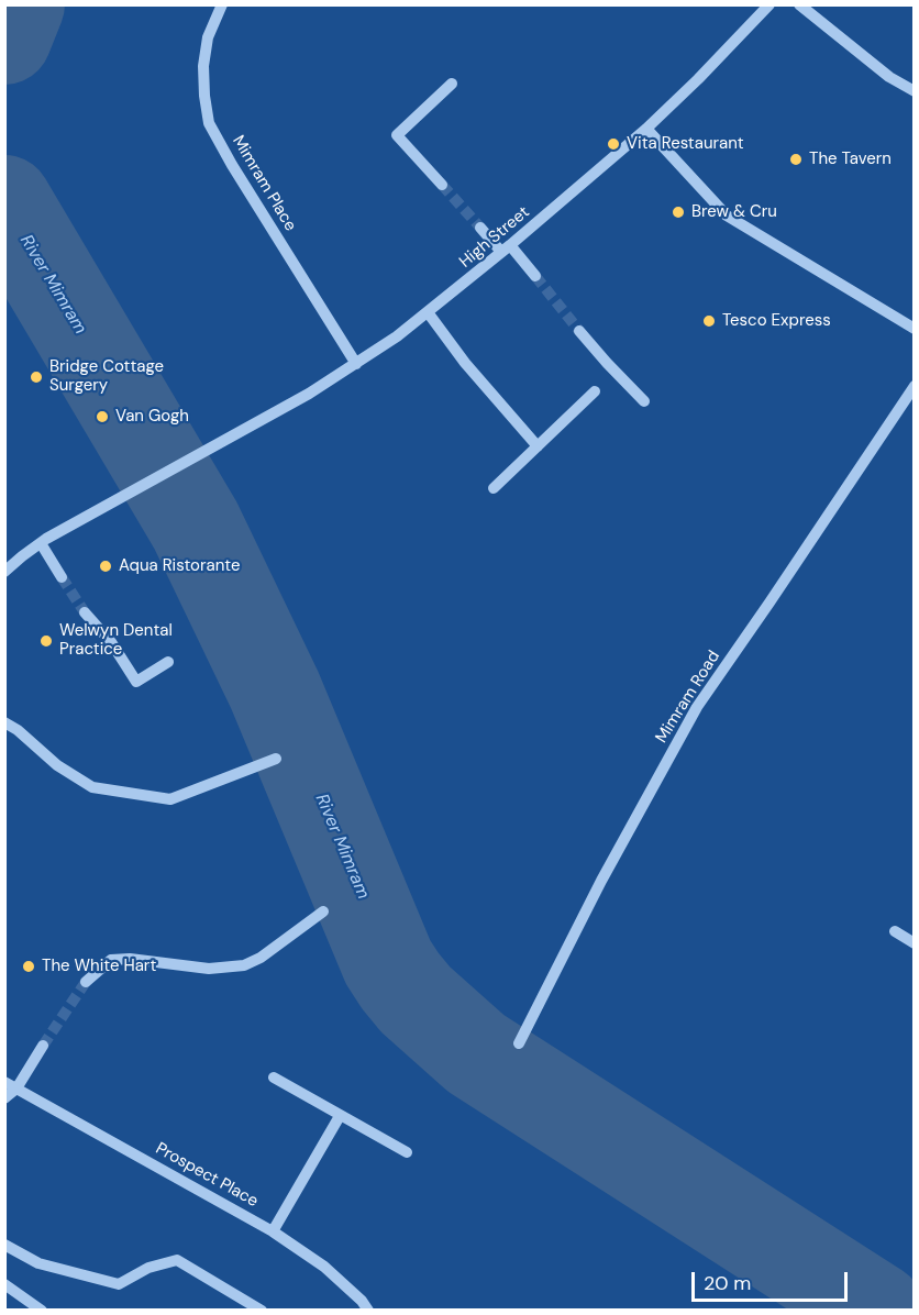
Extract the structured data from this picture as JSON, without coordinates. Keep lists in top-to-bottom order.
{
  "streets": {
    "street": [
      "Mimram Place",
      "High Street",
      "Mimram Road",
      "Prospect Place"
    ]
  },
  "crossings": [
    ["Mimram Place", "High Street"]
  ],
  "water": ["River Mimram"],
  "places": [
    "Vita Restaurant",
    "The Tavern",
    "Brew & Cru",
    "Tesco Express",
    "Bridge Cottage Surgery",
    "Van Gogh",
    "Aqua Ristorante",
    "Welwyn Dental Practice",
    "The White Hart"
  ],
  "scale_bar": "20 m"
}
